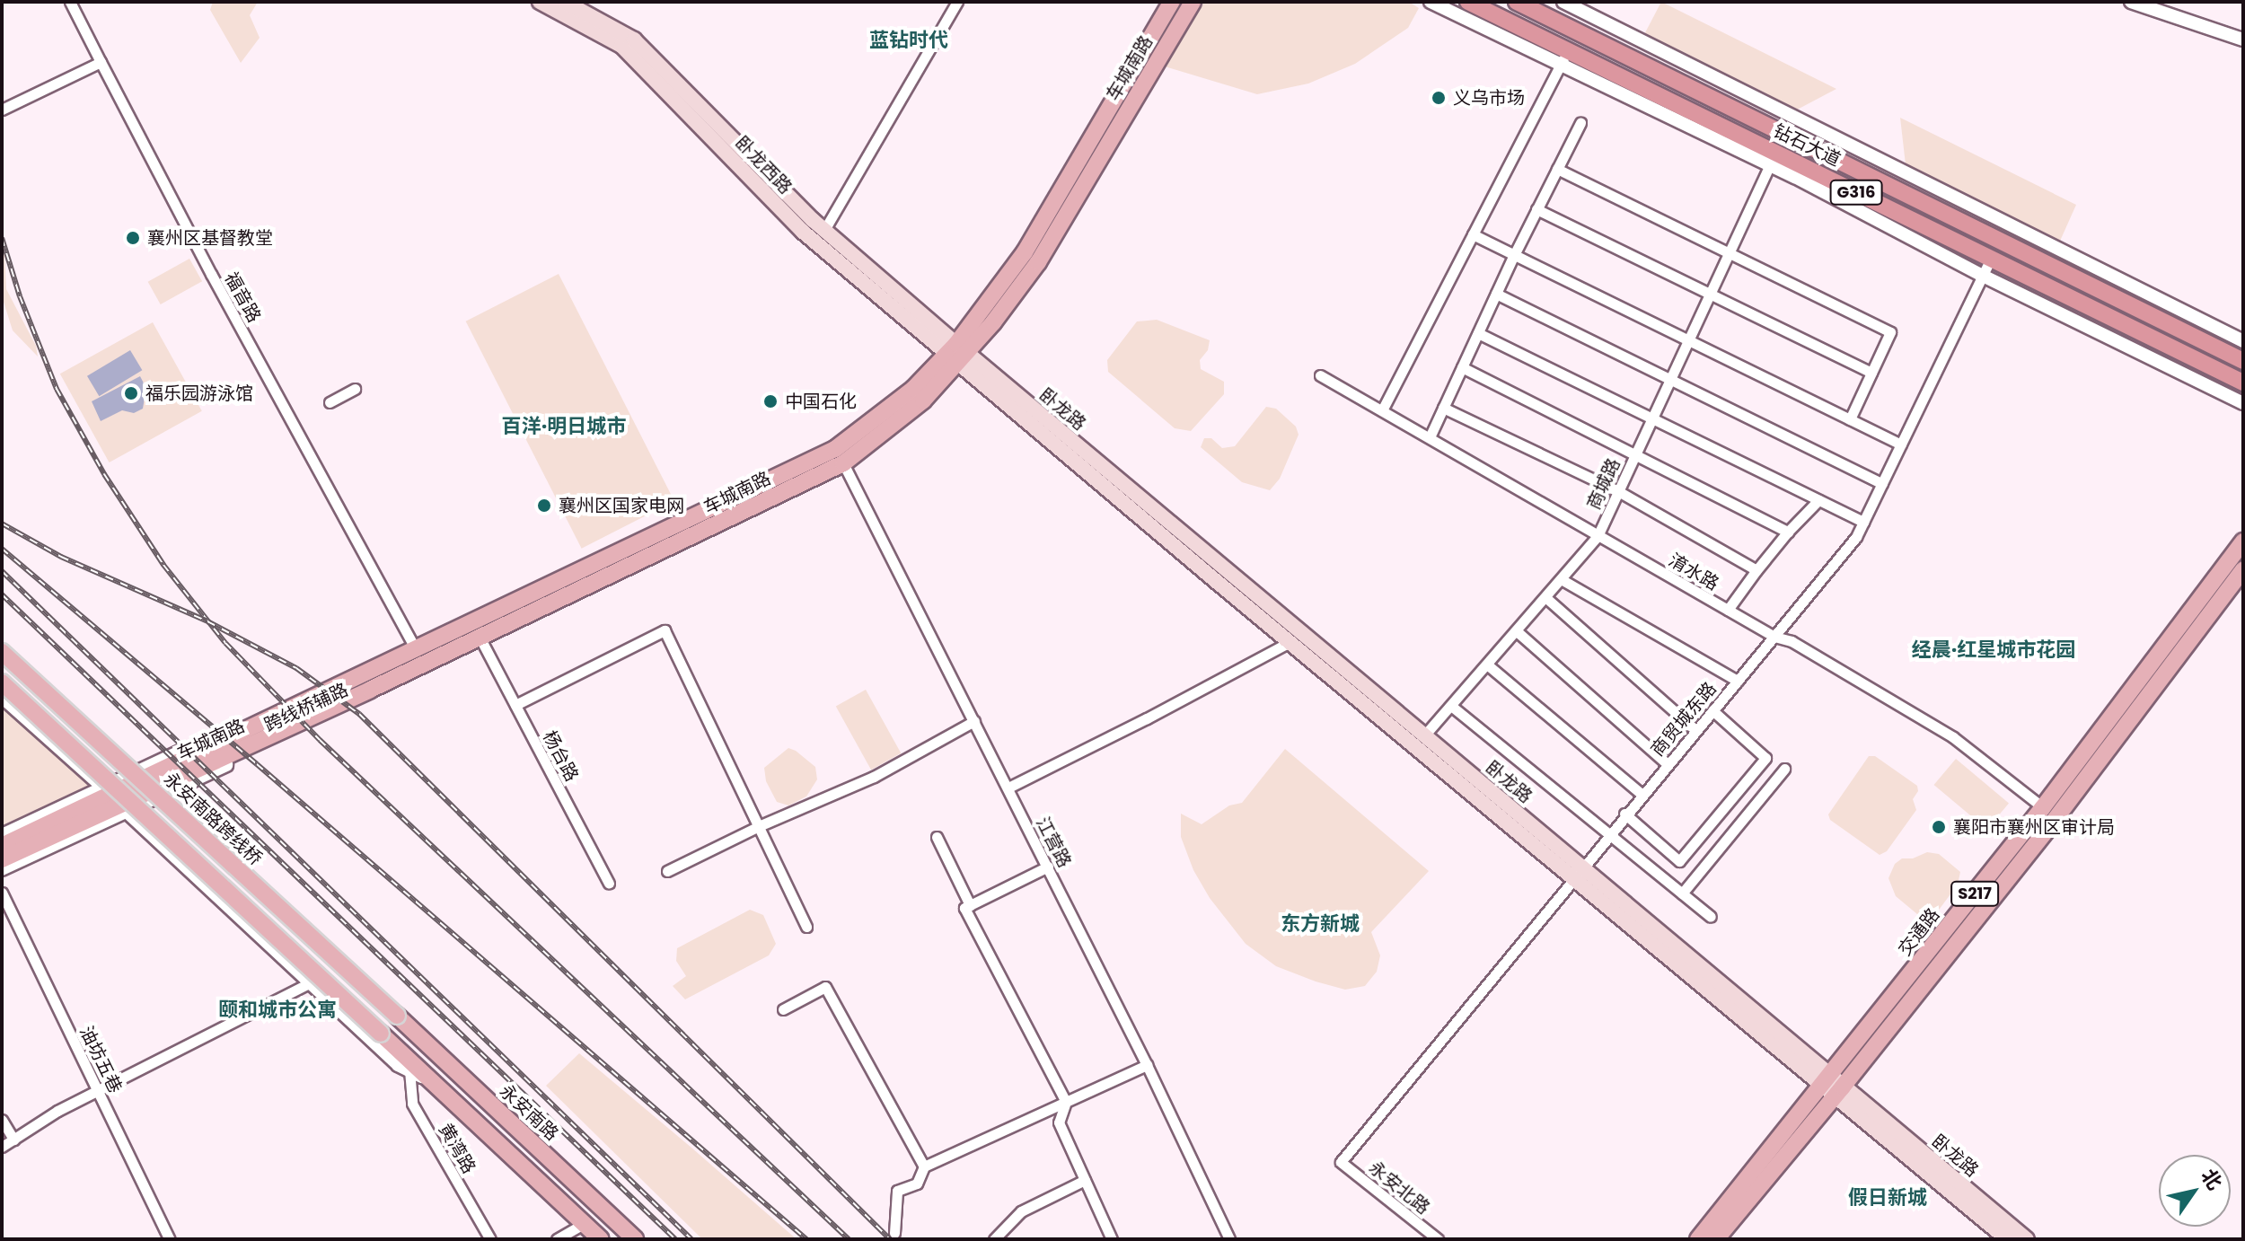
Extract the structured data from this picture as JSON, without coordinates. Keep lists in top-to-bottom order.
{
  "streets": {
    "highway": ["钻石大道", "G316"],
    "main road": [
      "车城南路",
      "卧龙西路",
      "卧龙路",
      "永安南路跨线桥",
      "S217",
      "交通路",
      "永安南路"
    ],
    "street": [
      "福音路",
      "商城路",
      "淯水路",
      "跨线桥辅路",
      "商贸城东路",
      "杨台路",
      "江营路",
      "油坊五巷",
      "黄湾路",
      "永安北路"
    ]
  },
  "crossings": [
    ["车城南路", "卧龙西路"],
    ["车城南路", "卧龙路"],
    ["车城南路", "跨线桥辅路"],
    ["车城南路", "江营路"],
    ["钻石大道", "商城路"],
    ["钻石大道", "商贸城东路"],
    ["卧龙西路", "卧龙路"],
    ["福音路", "跨线桥辅路"],
    ["卧龙路", "商城路"],
    ["卧龙路", "商贸城东路"],
    ["卧龙路", "交通路"],
    ["商城路", "淯水路"],
    ["淯水路", "商贸城东路"],
    ["淯水路", "交通路"],
    ["跨线桥辅路", "杨台路"],
    ["商贸城东路", "永安北路"],
    ["永安南路跨线桥", "永安南路"]
  ],
  "districts": [
    "蓝钻时代",
    "百洋·明日城市",
    "经晨·红星城市花园",
    "东方新城",
    "颐和城市公寓",
    "假日新城"
  ],
  "places": [
    "义乌市场",
    "襄州区基督教堂",
    "福乐园游泳馆",
    "中国石化",
    "襄州区国家电网",
    "襄阳市襄州区审计局"
  ],
  "north": "top right"
}
